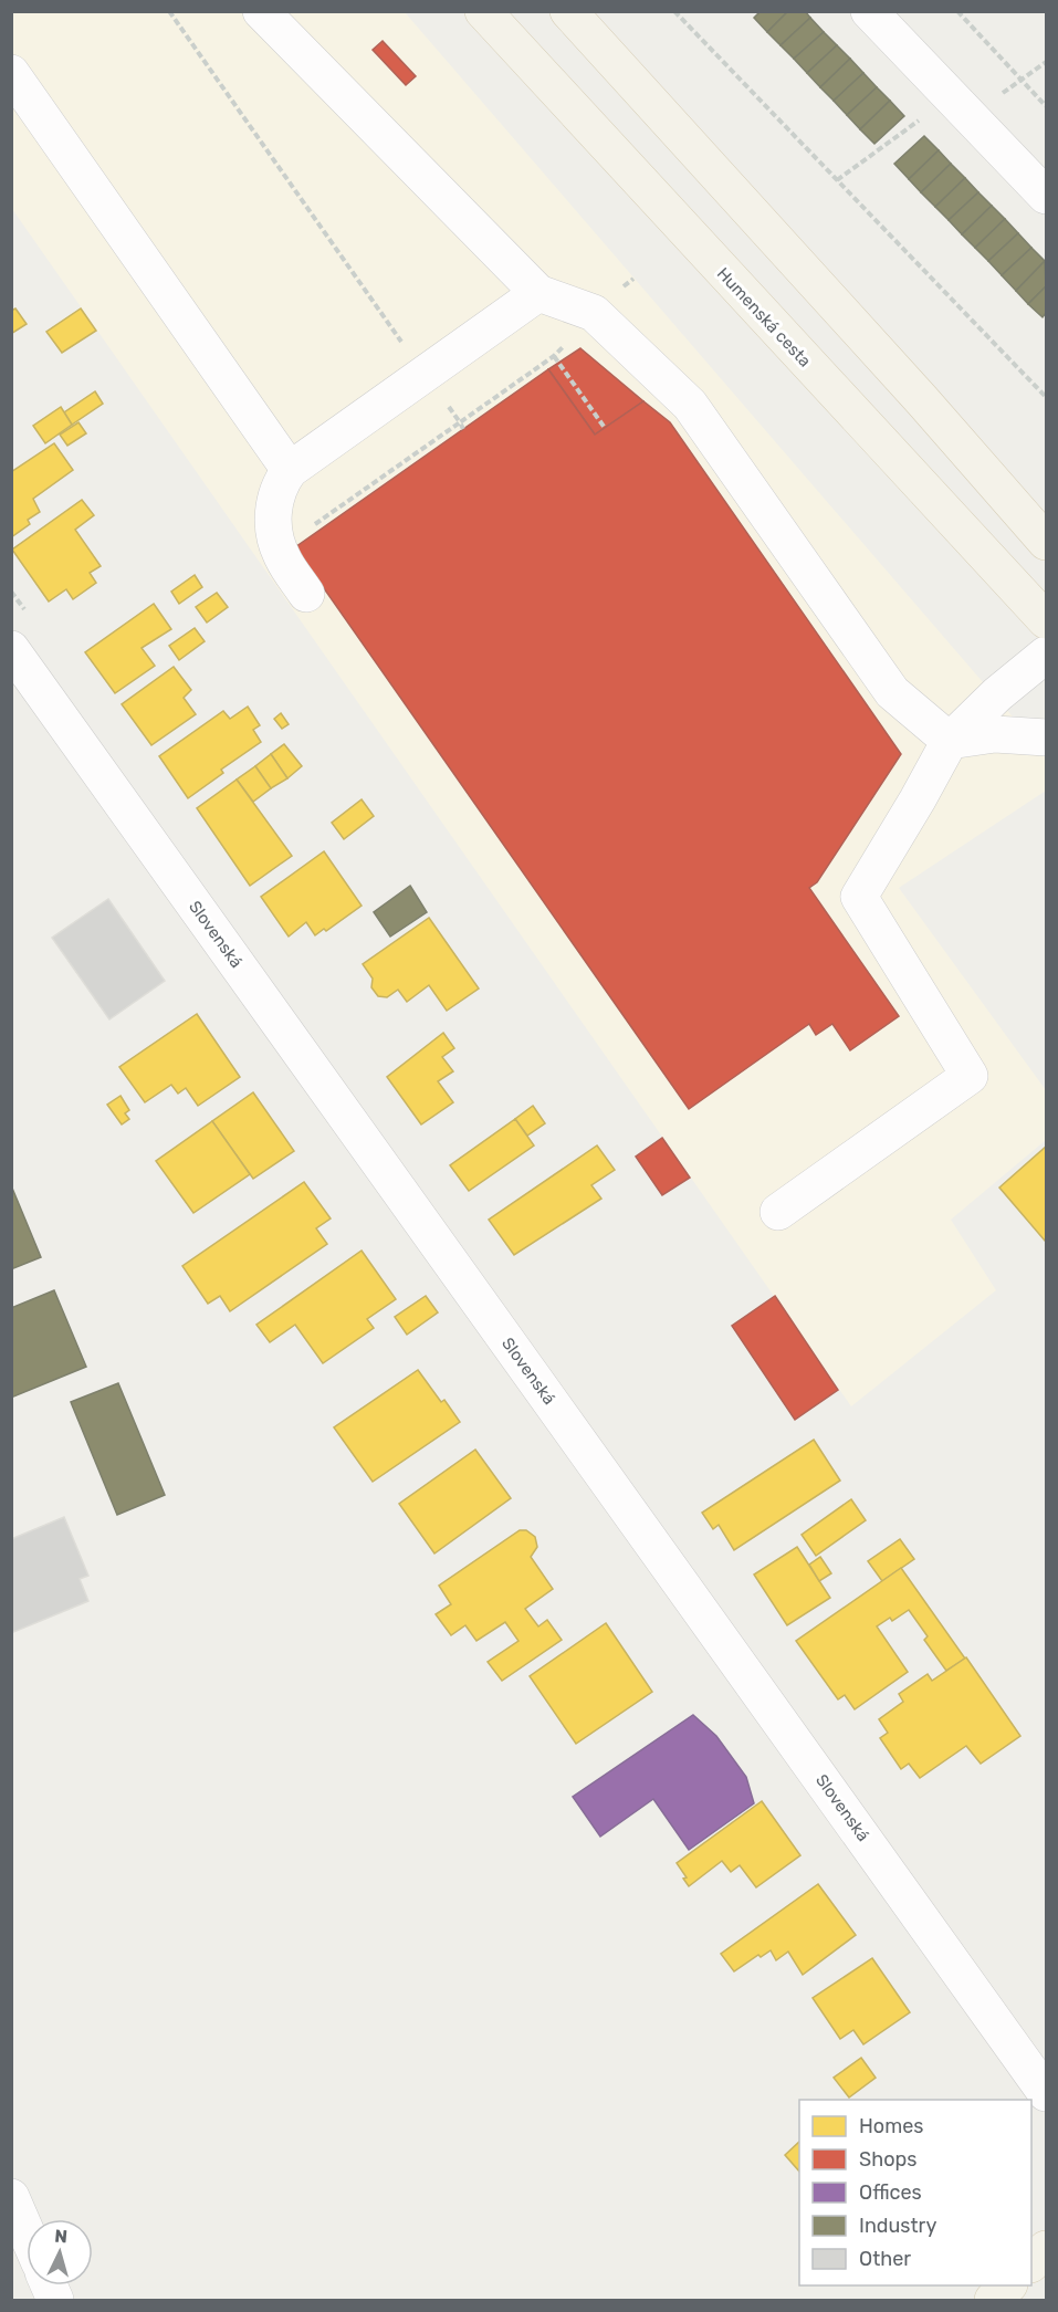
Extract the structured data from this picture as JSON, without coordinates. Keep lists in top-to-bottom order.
{
  "streets": {
    "main road": ["Humenská cesta"],
    "street": ["Slovenská"]
  },
  "legend": [
    "Homes",
    "Shops",
    "Offices",
    "Industry",
    "Other"
  ],
  "north": "top"
}
